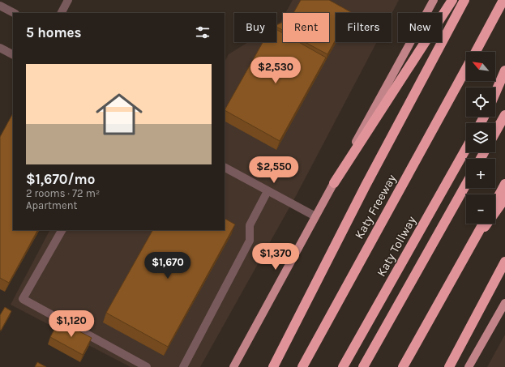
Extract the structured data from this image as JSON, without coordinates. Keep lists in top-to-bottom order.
{
  "streets": {
    "highway": ["Katy Freeway", "Katy Tollway"]
  },
  "north": "top left",
  "page": {
    "chip": [
      "Buy",
      "Rent",
      "Filters",
      "New"
    ],
    "heading": "5 homes",
    "map_buttons": ["+", "−"],
    "list": [
      {
        "name": "$1,670/mo",
        "note": "2 rooms · 72 m² · Apartment"
      }
    ],
    "price": [
      "$2,530",
      "$2,550",
      "$1,370",
      "$1,670",
      "$1,120"
    ]
  }
}
